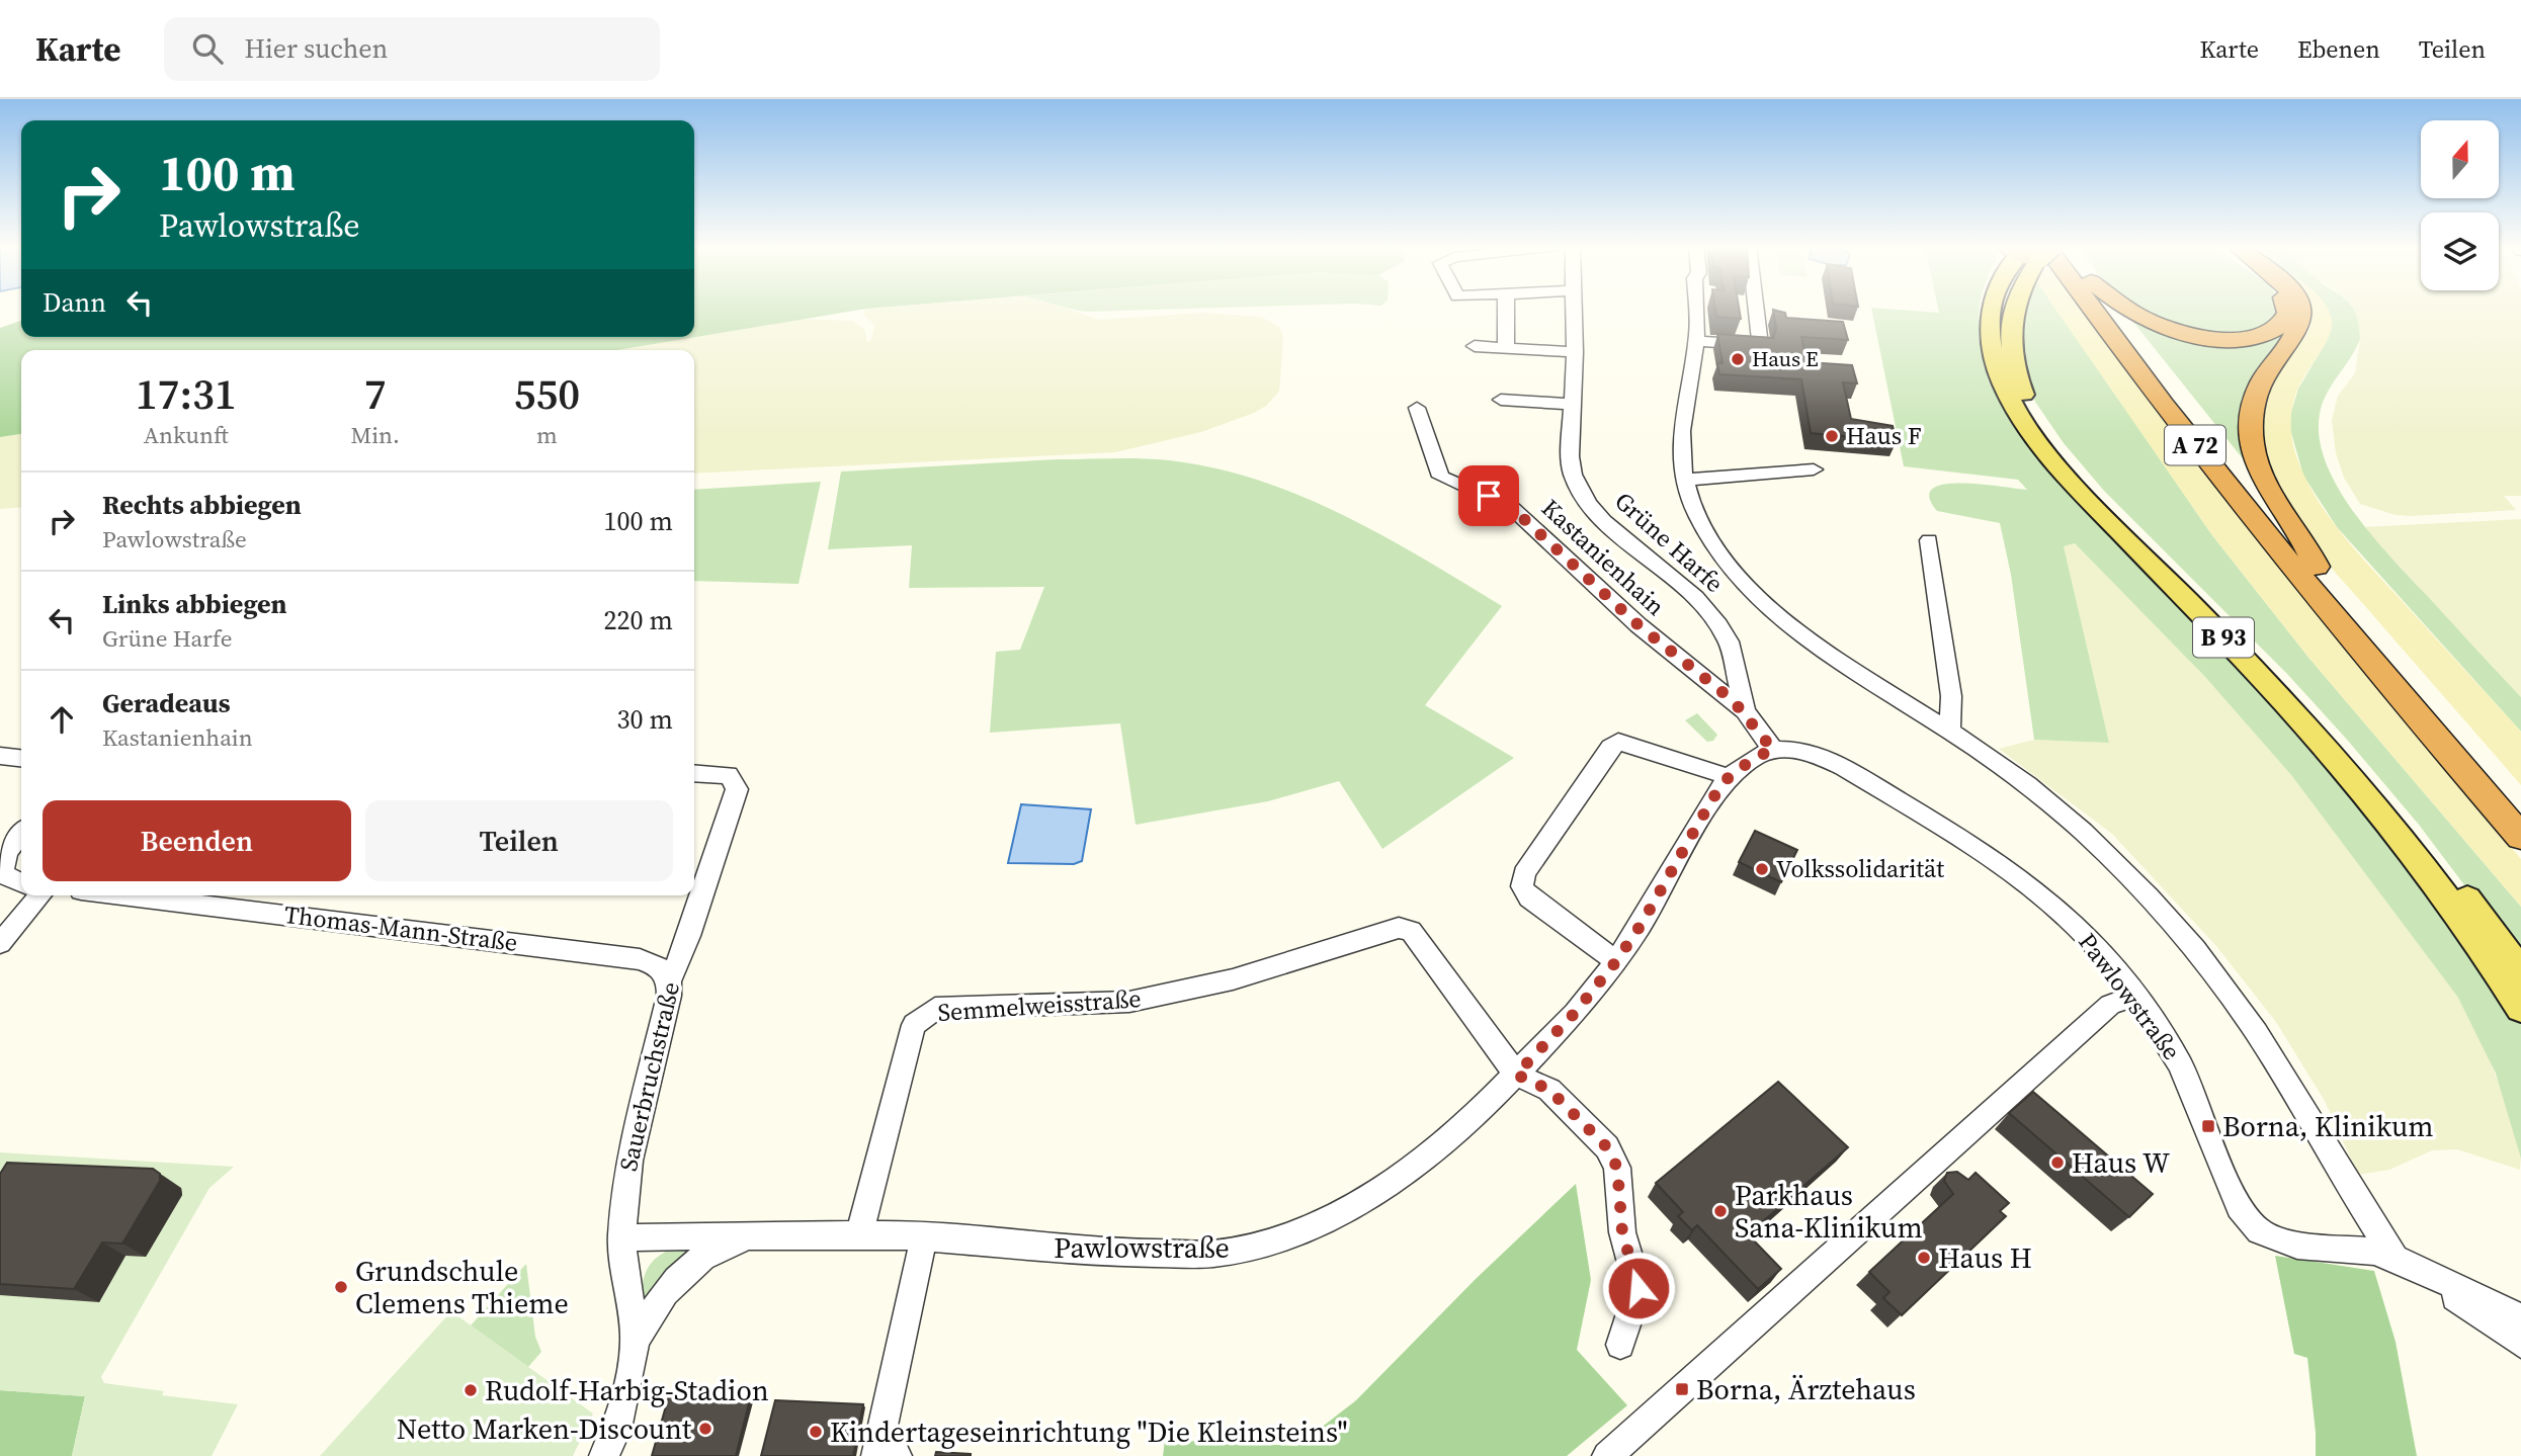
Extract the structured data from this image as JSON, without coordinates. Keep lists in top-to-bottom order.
{
  "streets": {
    "highway": ["A 72"],
    "main road": ["B 93"],
    "street": [
      "Grüne Harfe",
      "Kastanienhain",
      "Thomas-Mann-Straße",
      "Pawlowstraße",
      "Semmelweisstraße",
      "Sauerbruchstraße"
    ]
  },
  "crossings": [
    ["Grüne Harfe", "Kastanienhain"],
    ["Grüne Harfe", "Pawlowstraße"],
    ["Thomas-Mann-Straße", "Sauerbruchstraße"],
    ["Pawlowstraße", "Semmelweisstraße"],
    ["Pawlowstraße", "Sauerbruchstraße"]
  ],
  "places": {
    "other": [
      "Haus E",
      "Haus F",
      "Volkssolidarität",
      "Haus W",
      "Parkhaus Sana-Klinikum",
      "Haus H",
      "Grundschule Clemens Thieme",
      "Rudolf-Harbig-Stadion",
      "Netto Marken-Discount",
      "Kindertageseinrichtung \"Die Kleinsteins\""
    ],
    "transit": ["Borna, Klinikum", "Borna, Ärztehaus"]
  },
  "north": "top",
  "page": {
    "header": "Karte",
    "search": "Hier suchen",
    "nav": ["Karte", "Ebenen", "Teilen"],
    "turn": ["100 m", "Pawlowstraße"],
    "then": "Dann",
    "eta": [
      "17:31",
      "Ankunft",
      "7",
      "Min.",
      "550",
      "m"
    ],
    "list": [
      {
        "name": "Rechts abbiegen",
        "note": "Pawlowstraße",
        "value": "100 m"
      },
      {
        "name": "Links abbiegen",
        "note": "Grüne Harfe",
        "value": "220 m"
      },
      {
        "name": "Geradeaus",
        "note": "Kastanienhain",
        "value": "30 m"
      }
    ],
    "buttons": ["Beenden", "Teilen"]
  }
}
